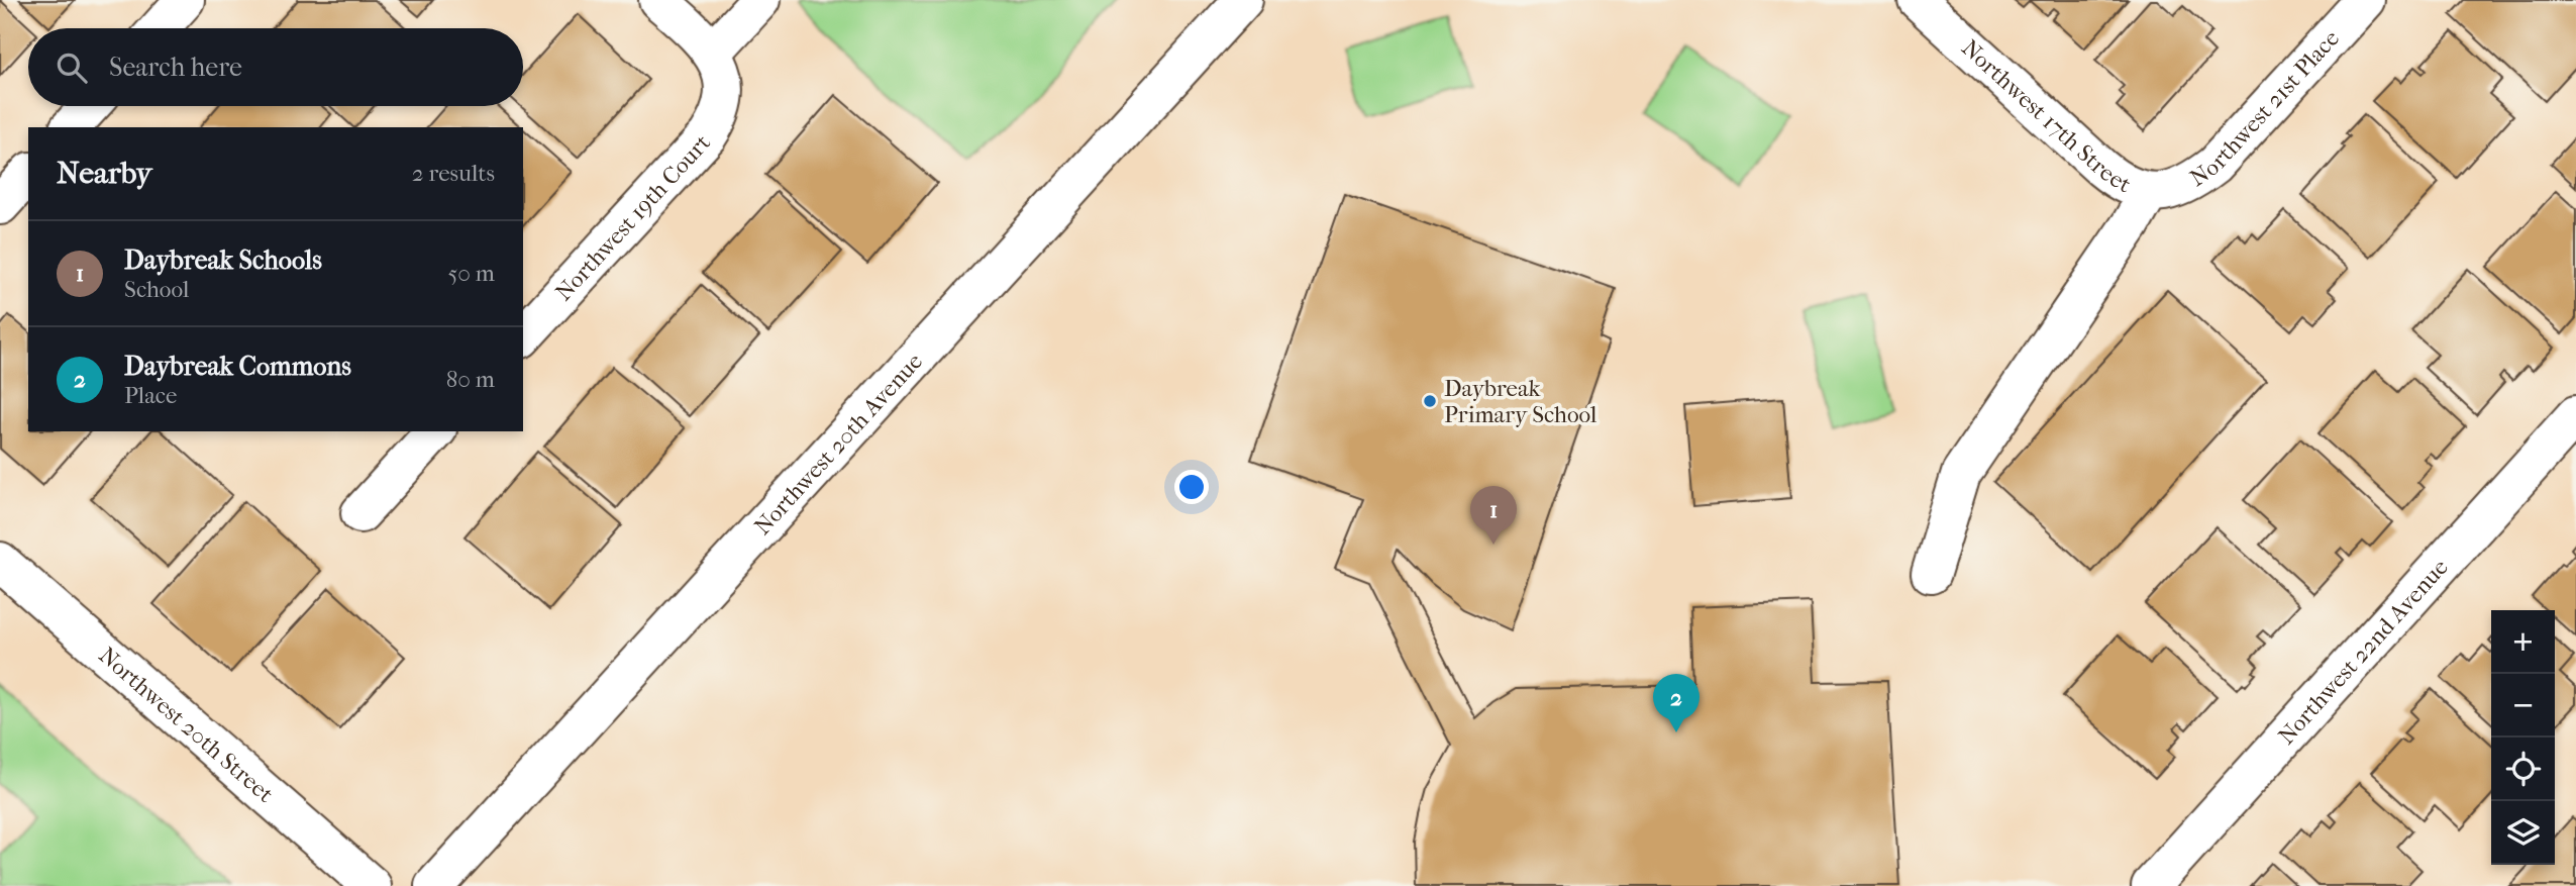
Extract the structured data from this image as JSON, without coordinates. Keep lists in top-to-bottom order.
{
  "streets": {
    "street": [
      "Northwest 21st Place",
      "Northwest 17th Street",
      "Northwest 19th Court",
      "Northwest 20th Avenue",
      "Northwest 22nd Avenue",
      "Northwest 20th Street"
    ]
  },
  "crossings": [
    ["Northwest 21st Place", "Northwest 17th Street"]
  ],
  "places": ["Daybreak Primary School"],
  "page": {
    "search": "Search here",
    "heading": ["Nearby", "2 results"],
    "list": [
      {
        "mark": "1",
        "name": "Daybreak Schools",
        "note": "School",
        "value": "50 m"
      },
      {
        "mark": "2",
        "name": "Daybreak Commons",
        "note": "Place",
        "value": "80 m"
      }
    ],
    "pins": ["1", "2"],
    "map_buttons": ["+", "−"]
  }
}
